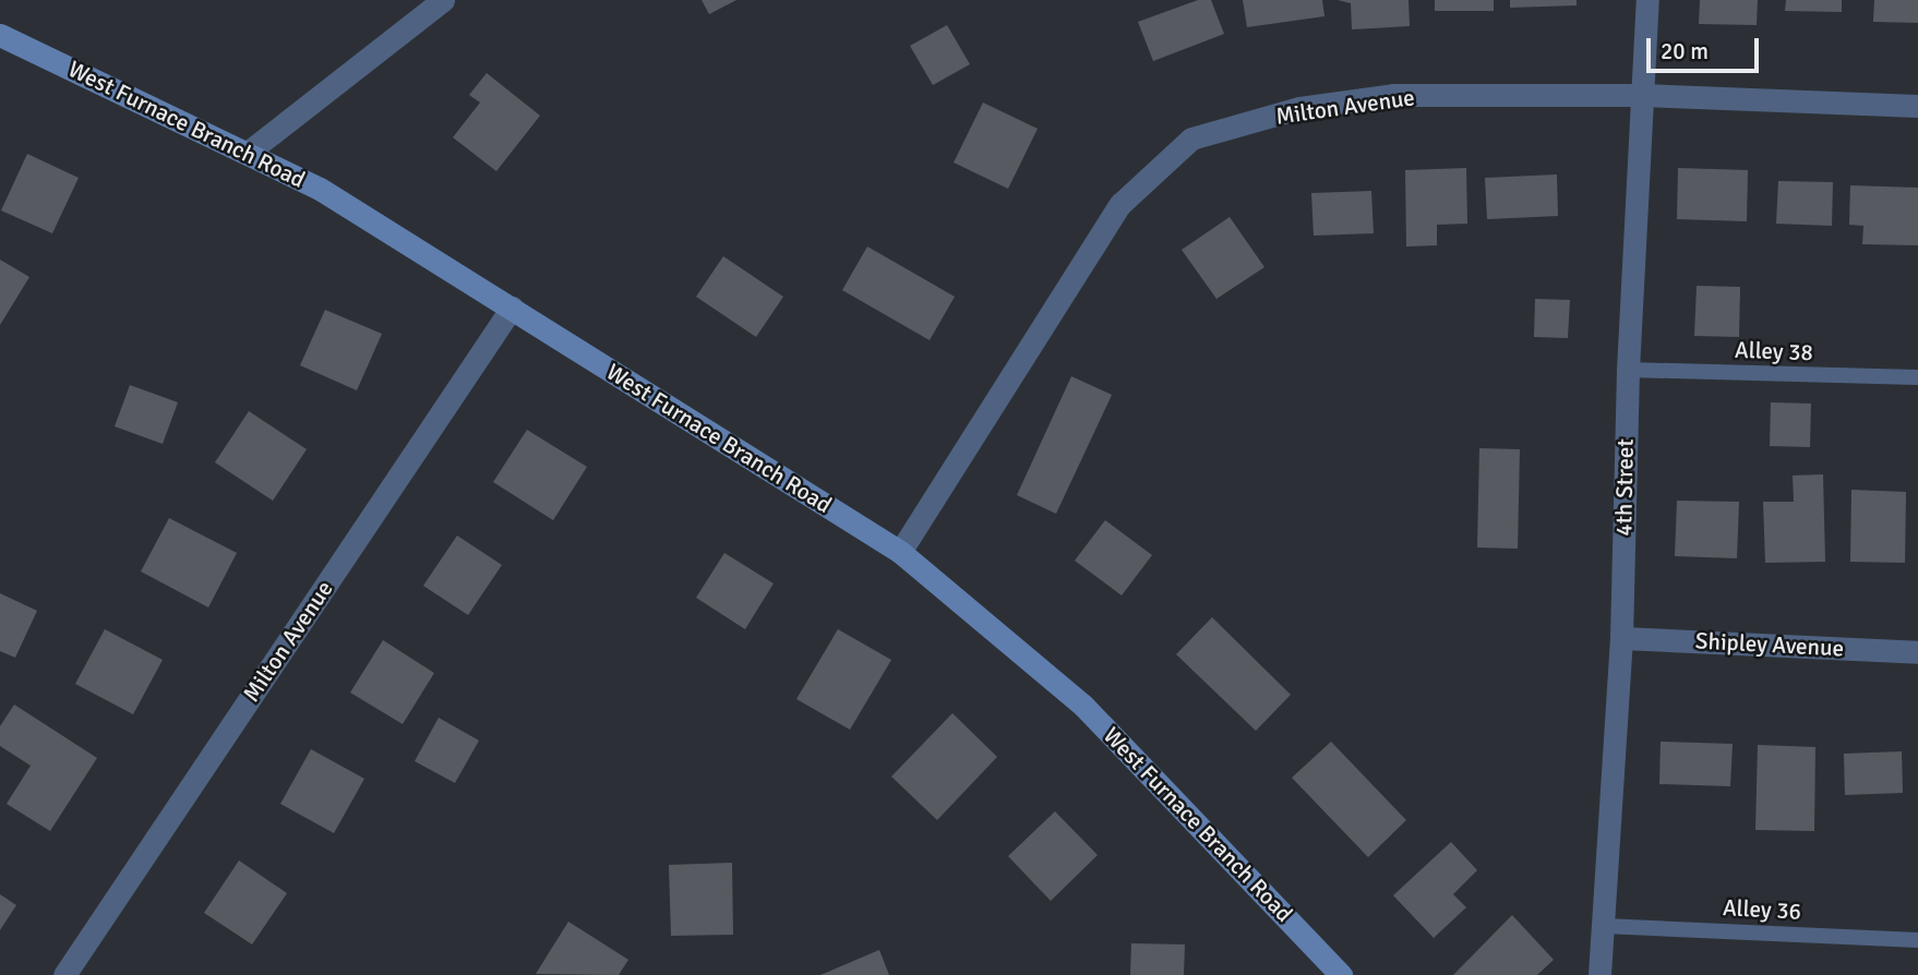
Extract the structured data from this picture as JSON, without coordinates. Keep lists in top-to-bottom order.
{
  "streets": {
    "street": [
      "Milton Avenue",
      "West Furnace Branch Road",
      "4th Street",
      "Shipley Avenue"
    ],
    "lane": ["Alley 38", "Alley 36"]
  },
  "crossings": [
    ["Milton Avenue", "West Furnace Branch Road"],
    ["Milton Avenue", "4th Street"],
    ["Alley 38", "4th Street"],
    ["4th Street", "Shipley Avenue"],
    ["4th Street", "Alley 36"]
  ],
  "scale_bar": "20 m"
}
